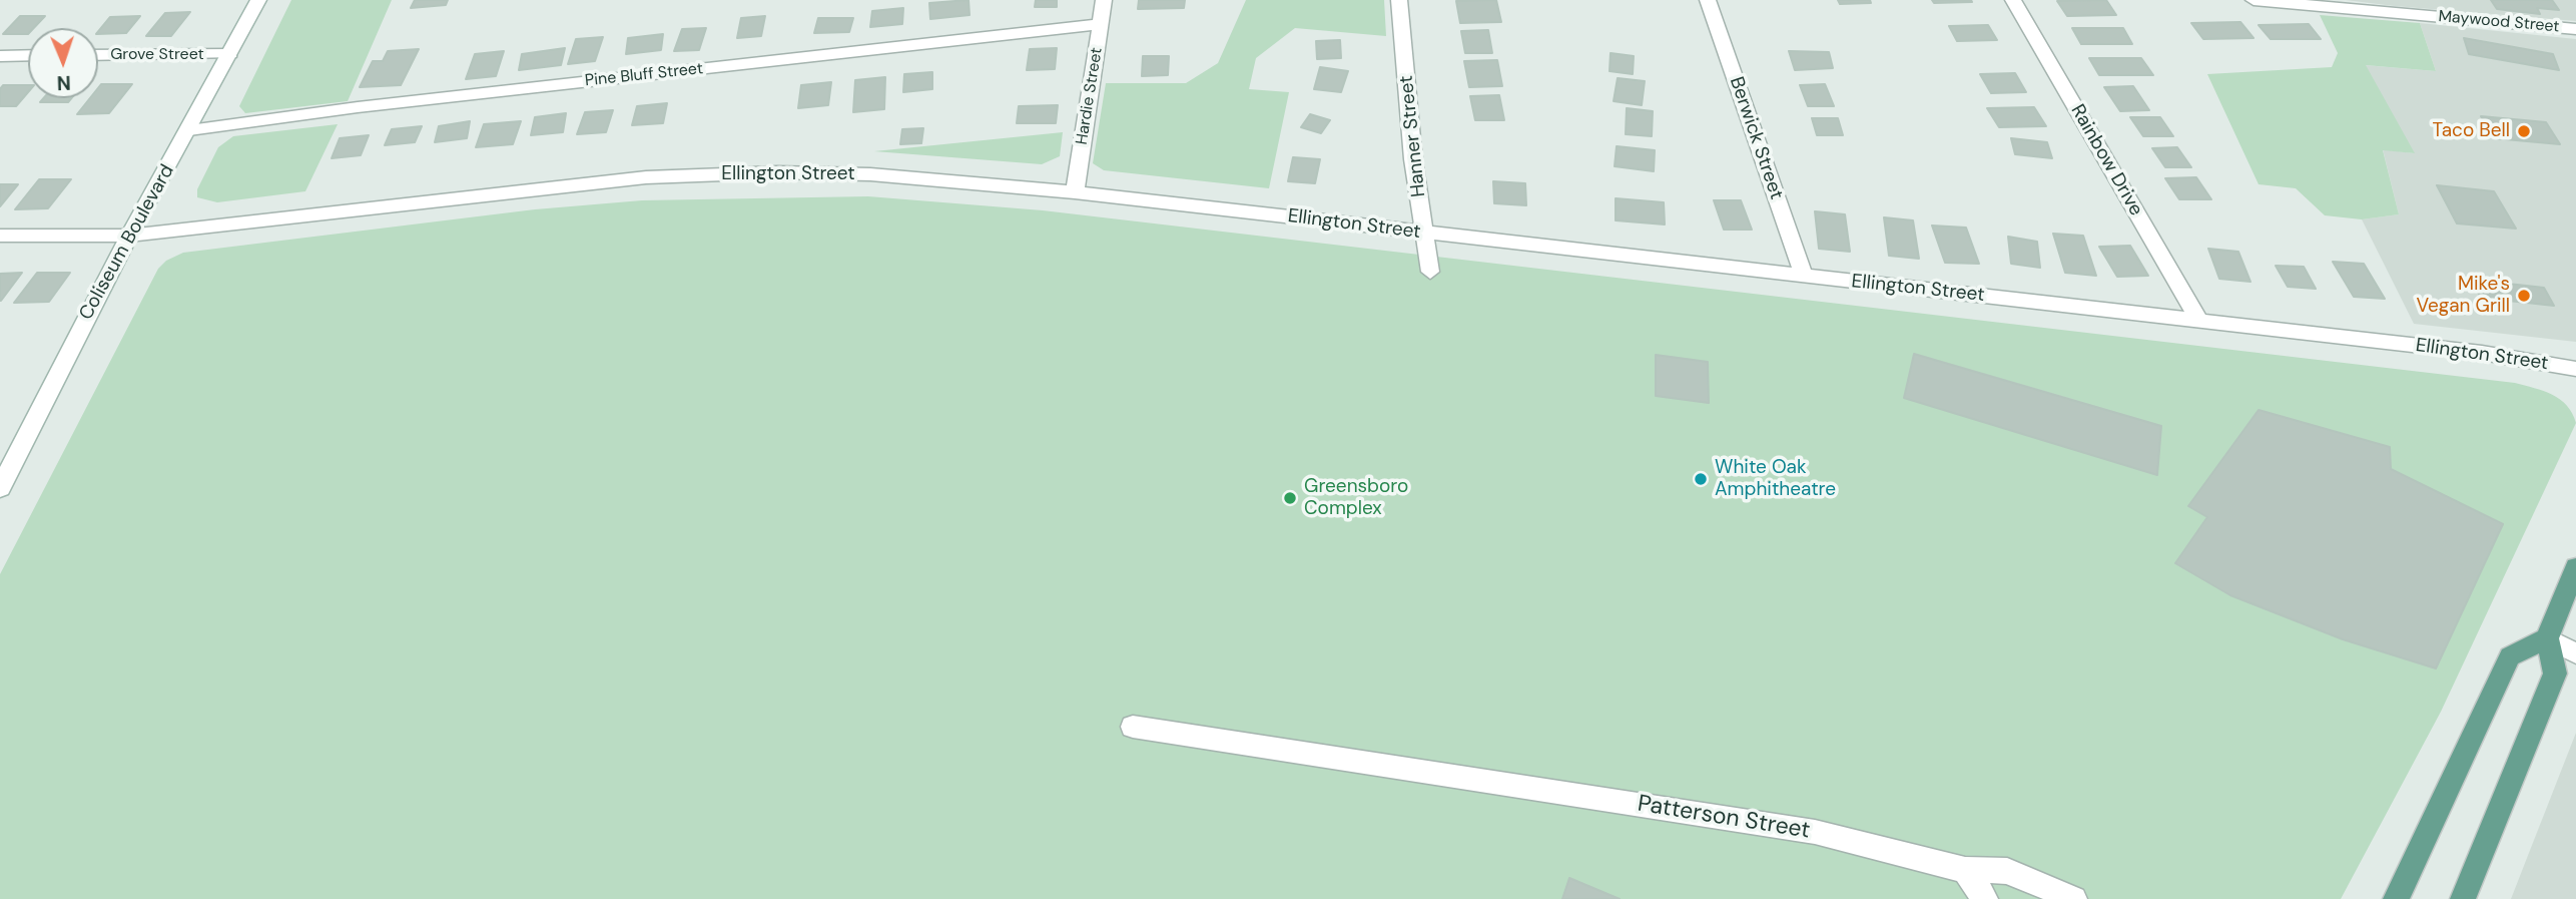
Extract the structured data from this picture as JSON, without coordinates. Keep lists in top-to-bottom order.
{
  "streets": {
    "street": [
      "Maywood Street",
      "Grove Street",
      "Pine Bluff Street",
      "Hardie Street",
      "Hanner Street",
      "Berwick Street",
      "Rainbow Drive",
      "Ellington Street",
      "Coliseum Boulevard",
      "Patterson Street"
    ]
  },
  "crossings": [
    ["Grove Street", "Coliseum Boulevard"],
    ["Pine Bluff Street", "Hardie Street"],
    ["Pine Bluff Street", "Coliseum Boulevard"],
    ["Hardie Street", "Ellington Street"],
    ["Hanner Street", "Ellington Street"],
    ["Berwick Street", "Ellington Street"],
    ["Rainbow Drive", "Ellington Street"],
    ["Ellington Street", "Coliseum Boulevard"]
  ],
  "places": [
    "Taco Bell",
    "Mike's Vegan Grill",
    "White Oak Amphitheatre",
    "Greensboro Complex"
  ],
  "north": "bottom"
}
